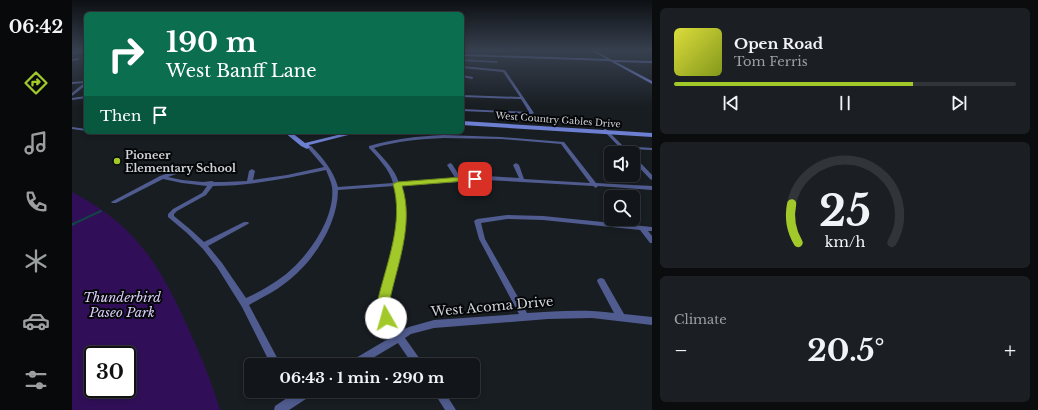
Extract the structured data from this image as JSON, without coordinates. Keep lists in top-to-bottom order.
{
  "streets": {
    "main road": ["West Country Gables Drive"],
    "street": ["West Acoma Drive"]
  },
  "parks": ["Thunderbird Paseo Park"],
  "places": ["Pioneer Elementary School"],
  "page": {
    "tabs": "06:42",
    "turn": ["190 m", "West Banff Lane"],
    "song": ["Open Road", "Tom Ferris"],
    "then": "Then",
    "tile": "Climate",
    "heat": ["−", "20.5°", "+"],
    "limit": "30",
    "trip": "06:43 · 1 min · 290 m",
    "gauge": ["25", "km/h"]
  }
}
